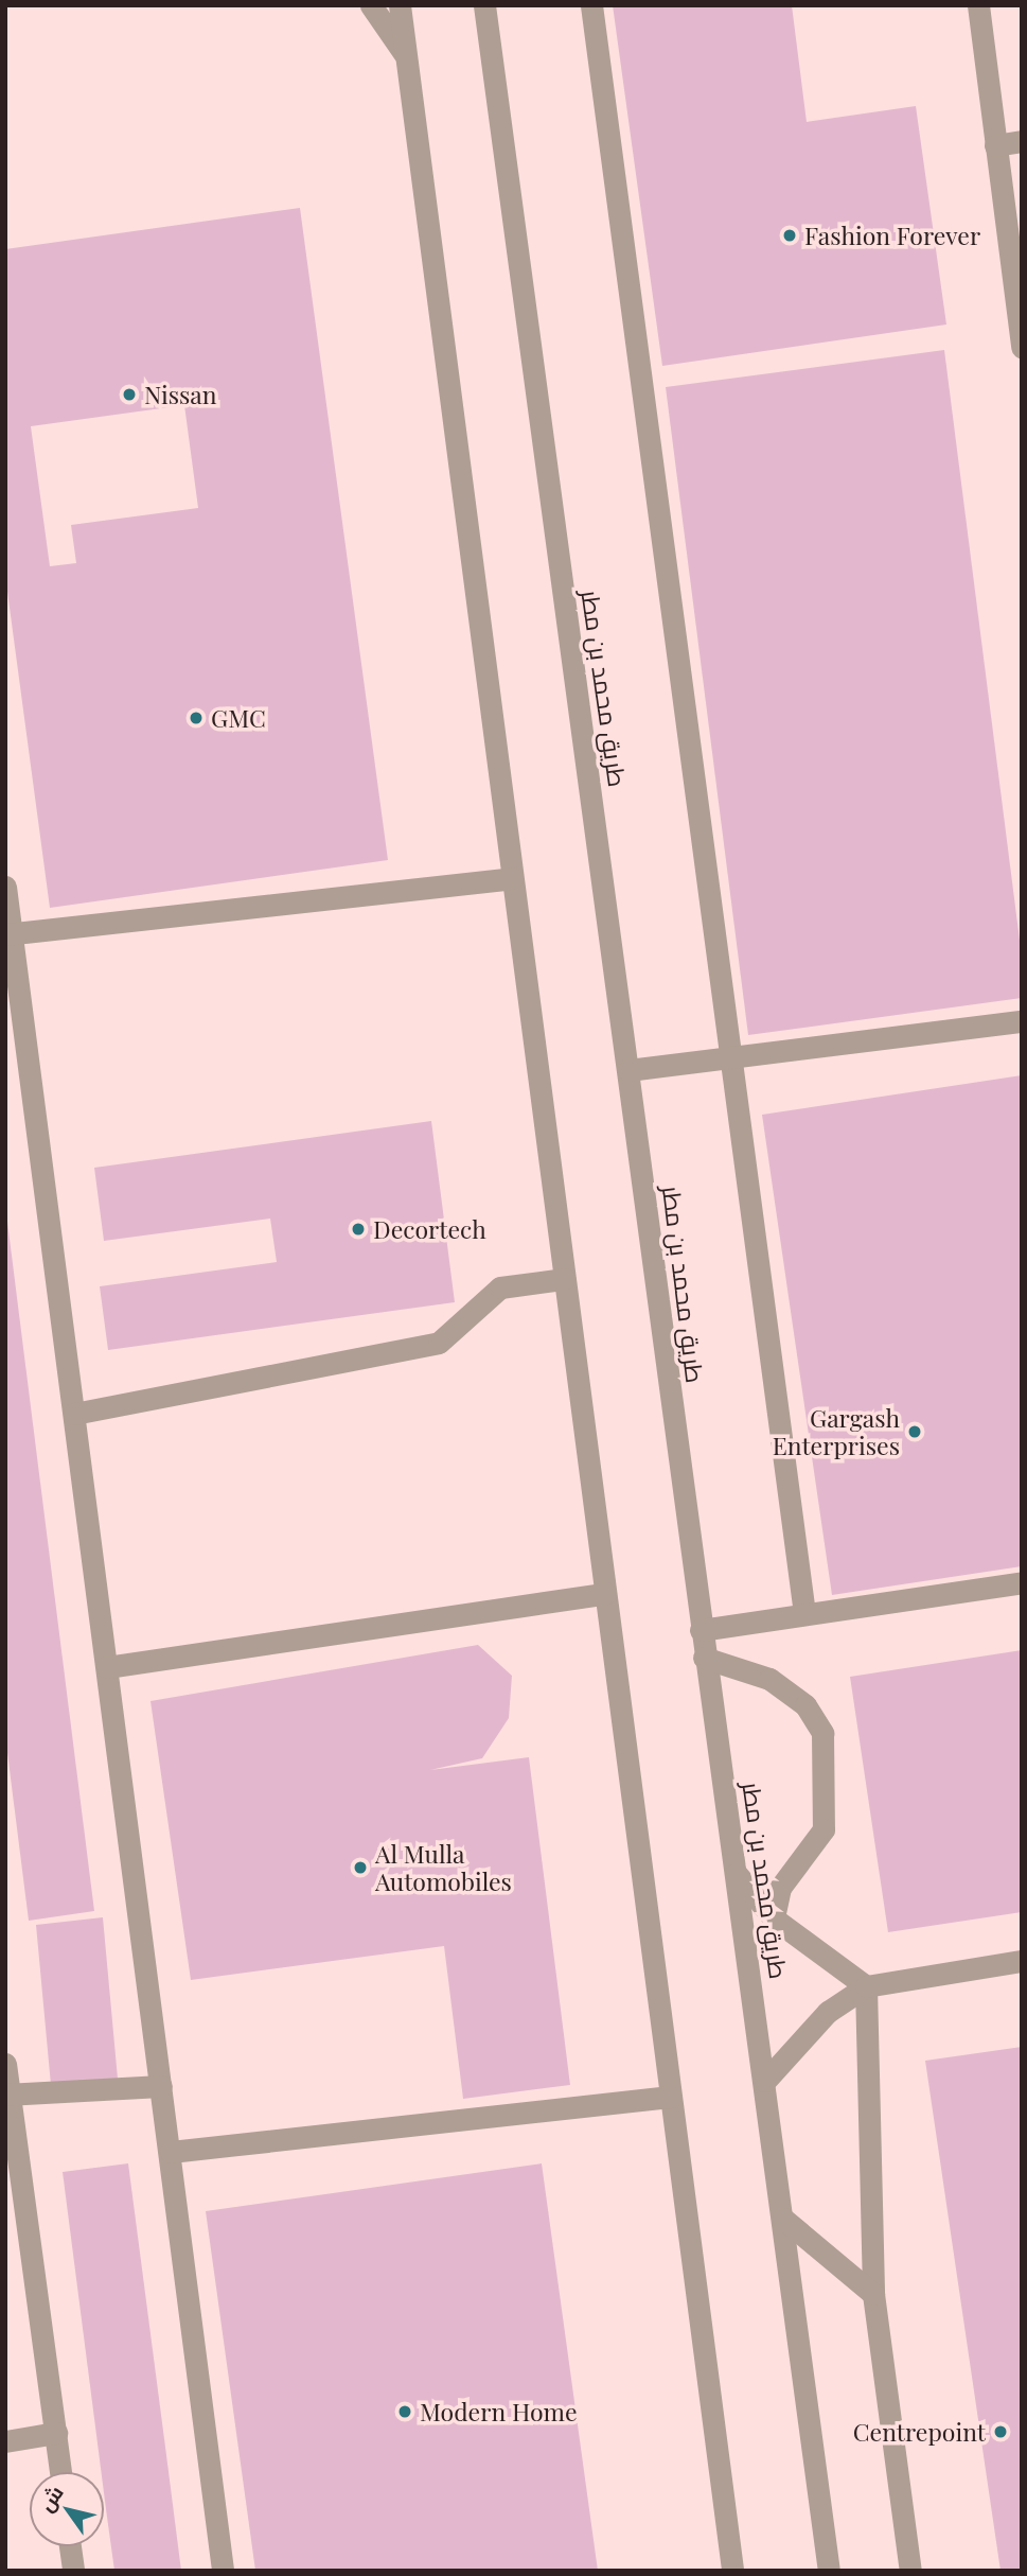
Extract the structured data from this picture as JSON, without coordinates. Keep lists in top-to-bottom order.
{
  "streets": {
    "street": ["طريق محمد بن مطر"]
  },
  "places": [
    "Fashion Forever",
    "Nissan",
    "GMC",
    "Decortech",
    "Gargash Enterprises",
    "Al Mulla Automobiles",
    "Modern Home",
    "Centrepoint"
  ],
  "north": "top left"
}
